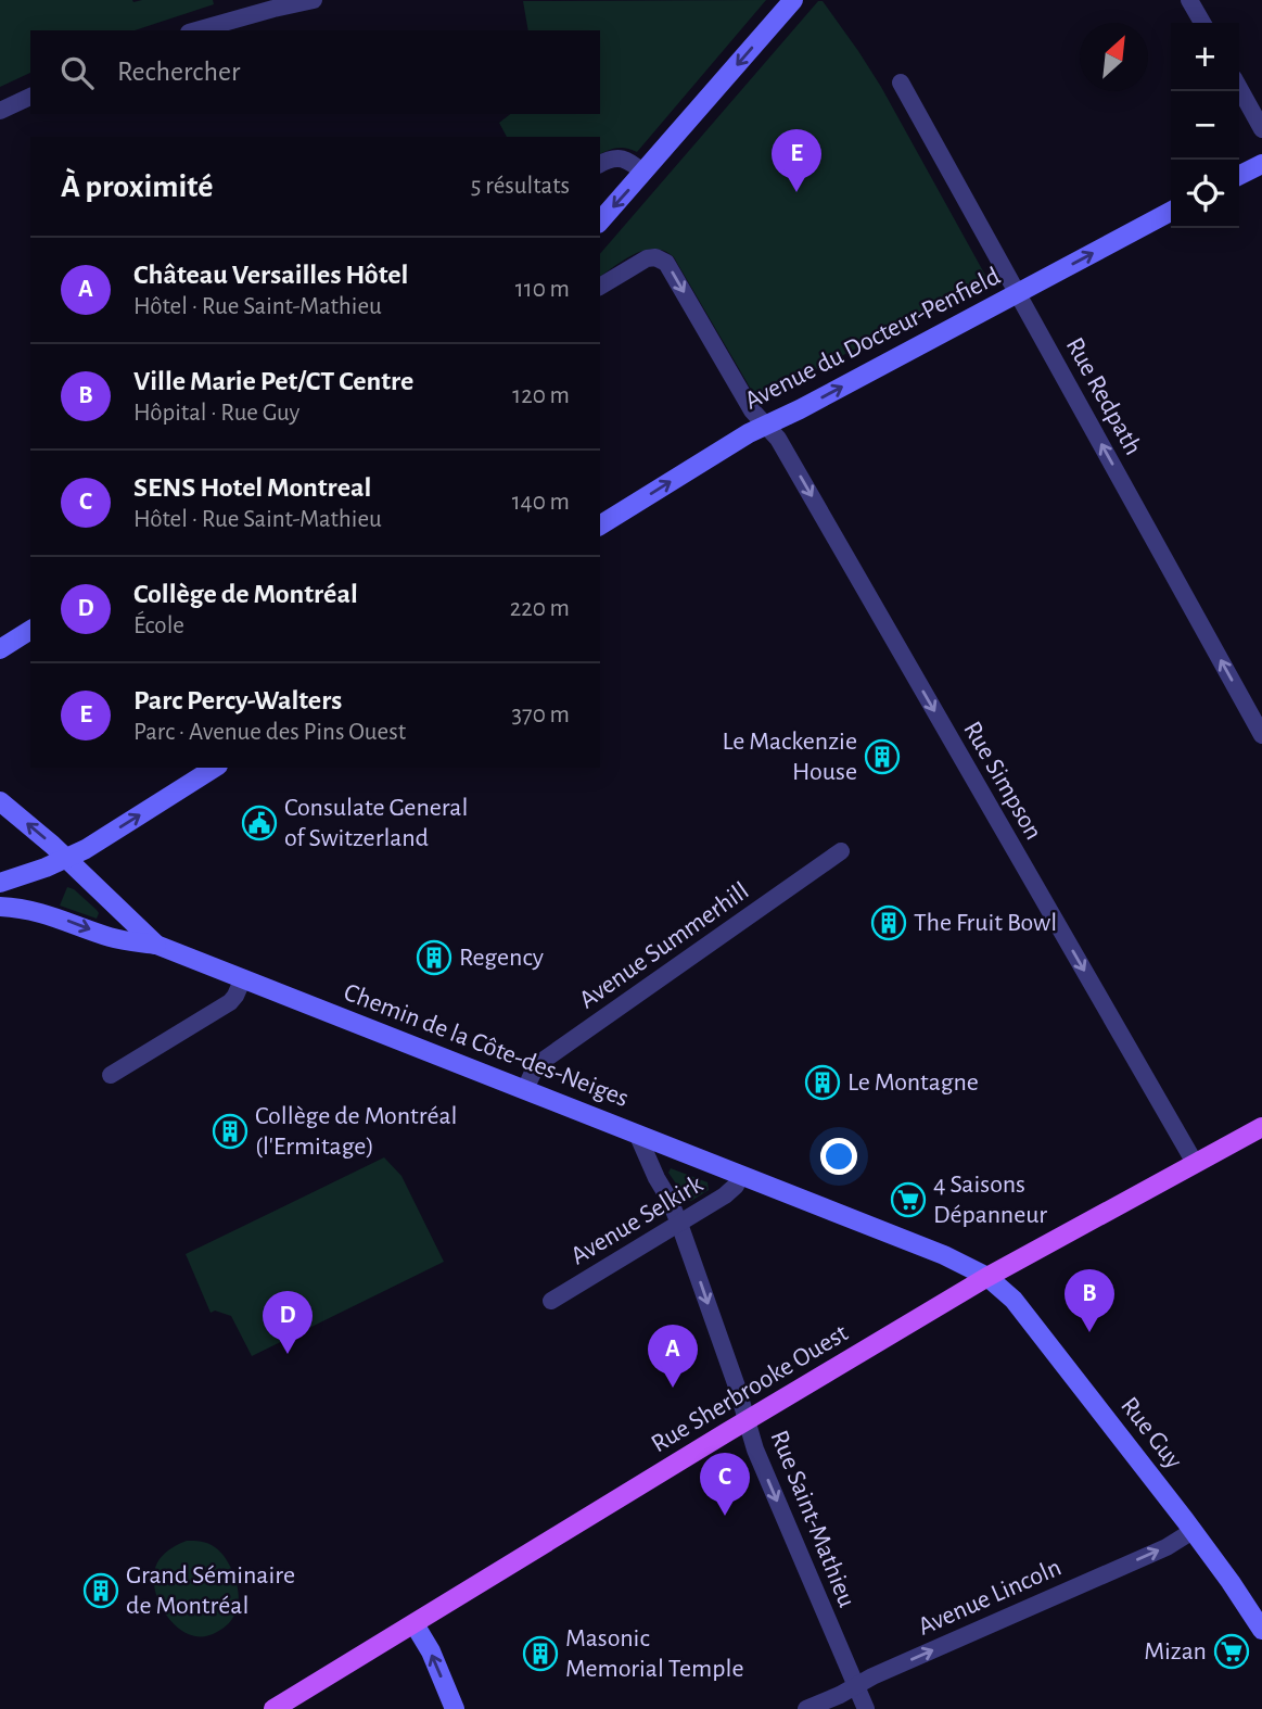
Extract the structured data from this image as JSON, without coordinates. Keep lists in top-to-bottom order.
{
  "streets": {
    "main road": [
      "Avenue du Docteur-Penfield",
      "Chemin de la Côte-des-Neiges",
      "Rue Sherbrooke Ouest",
      "Rue Guy"
    ],
    "street": [
      "Rue Redpath",
      "Rue Simpson",
      "Avenue Summerhill",
      "Avenue Selkirk",
      "Rue Saint-Mathieu",
      "Avenue Lincoln"
    ]
  },
  "crossings": [
    ["Avenue du Docteur-Penfield", "Rue Redpath"],
    ["Avenue du Docteur-Penfield", "Rue Simpson"],
    ["Rue Simpson", "Rue Sherbrooke Ouest"],
    ["Avenue Summerhill", "Chemin de la Côte-des-Neiges"],
    ["Chemin de la Côte-des-Neiges", "Avenue Selkirk"],
    ["Chemin de la Côte-des-Neiges", "Rue Sherbrooke Ouest"],
    ["Chemin de la Côte-des-Neiges", "Rue Guy"],
    ["Chemin de la Côte-des-Neiges", "Rue Saint-Mathieu"],
    ["Avenue Selkirk", "Rue Saint-Mathieu"],
    ["Rue Sherbrooke Ouest", "Rue Guy"],
    ["Rue Sherbrooke Ouest", "Rue Saint-Mathieu"],
    ["Rue Guy", "Avenue Lincoln"],
    ["Rue Saint-Mathieu", "Avenue Lincoln"]
  ],
  "one_way": [
    "Avenue du Docteur-Penfield",
    "Rue Redpath",
    "Rue Simpson",
    "Rue Saint-Mathieu",
    "Avenue Lincoln"
  ],
  "places": {
    "building": [
      "Le Mackenzie House",
      "The Fruit Bowl",
      "Regency",
      "Le Montagne",
      "Collège de Montréal (l'Ermitage)",
      "Grand Séminaire de Montréal",
      "Masonic Memorial Temple"
    ],
    "public building": ["Consulate General of Switzerland"],
    "supermarket": ["4 Saisons Dépanneur", "Mizan"]
  },
  "north": "top right",
  "page": {
    "map_buttons": ["+", "−"],
    "search": "Rechercher",
    "pins": [
      "E",
      "B",
      "D",
      "A",
      "C"
    ],
    "heading": ["À proximité", "5 résultats"],
    "list": [
      {
        "mark": "A",
        "name": "Château Versailles Hôtel",
        "note": "Hôtel · Rue Saint-Mathieu",
        "value": "110 m"
      },
      {
        "mark": "B",
        "name": "Ville Marie Pet/CT Centre",
        "note": "Hôpital · Rue Guy",
        "value": "120 m"
      },
      {
        "mark": "C",
        "name": "SENS Hotel Montreal",
        "note": "Hôtel · Rue Saint-Mathieu",
        "value": "140 m"
      },
      {
        "mark": "D",
        "name": "Collège de Montréal",
        "note": "École",
        "value": "220 m"
      },
      {
        "mark": "E",
        "name": "Parc Percy-Walters",
        "note": "Parc · Avenue des Pins Ouest",
        "value": "370 m"
      }
    ]
  }
}
